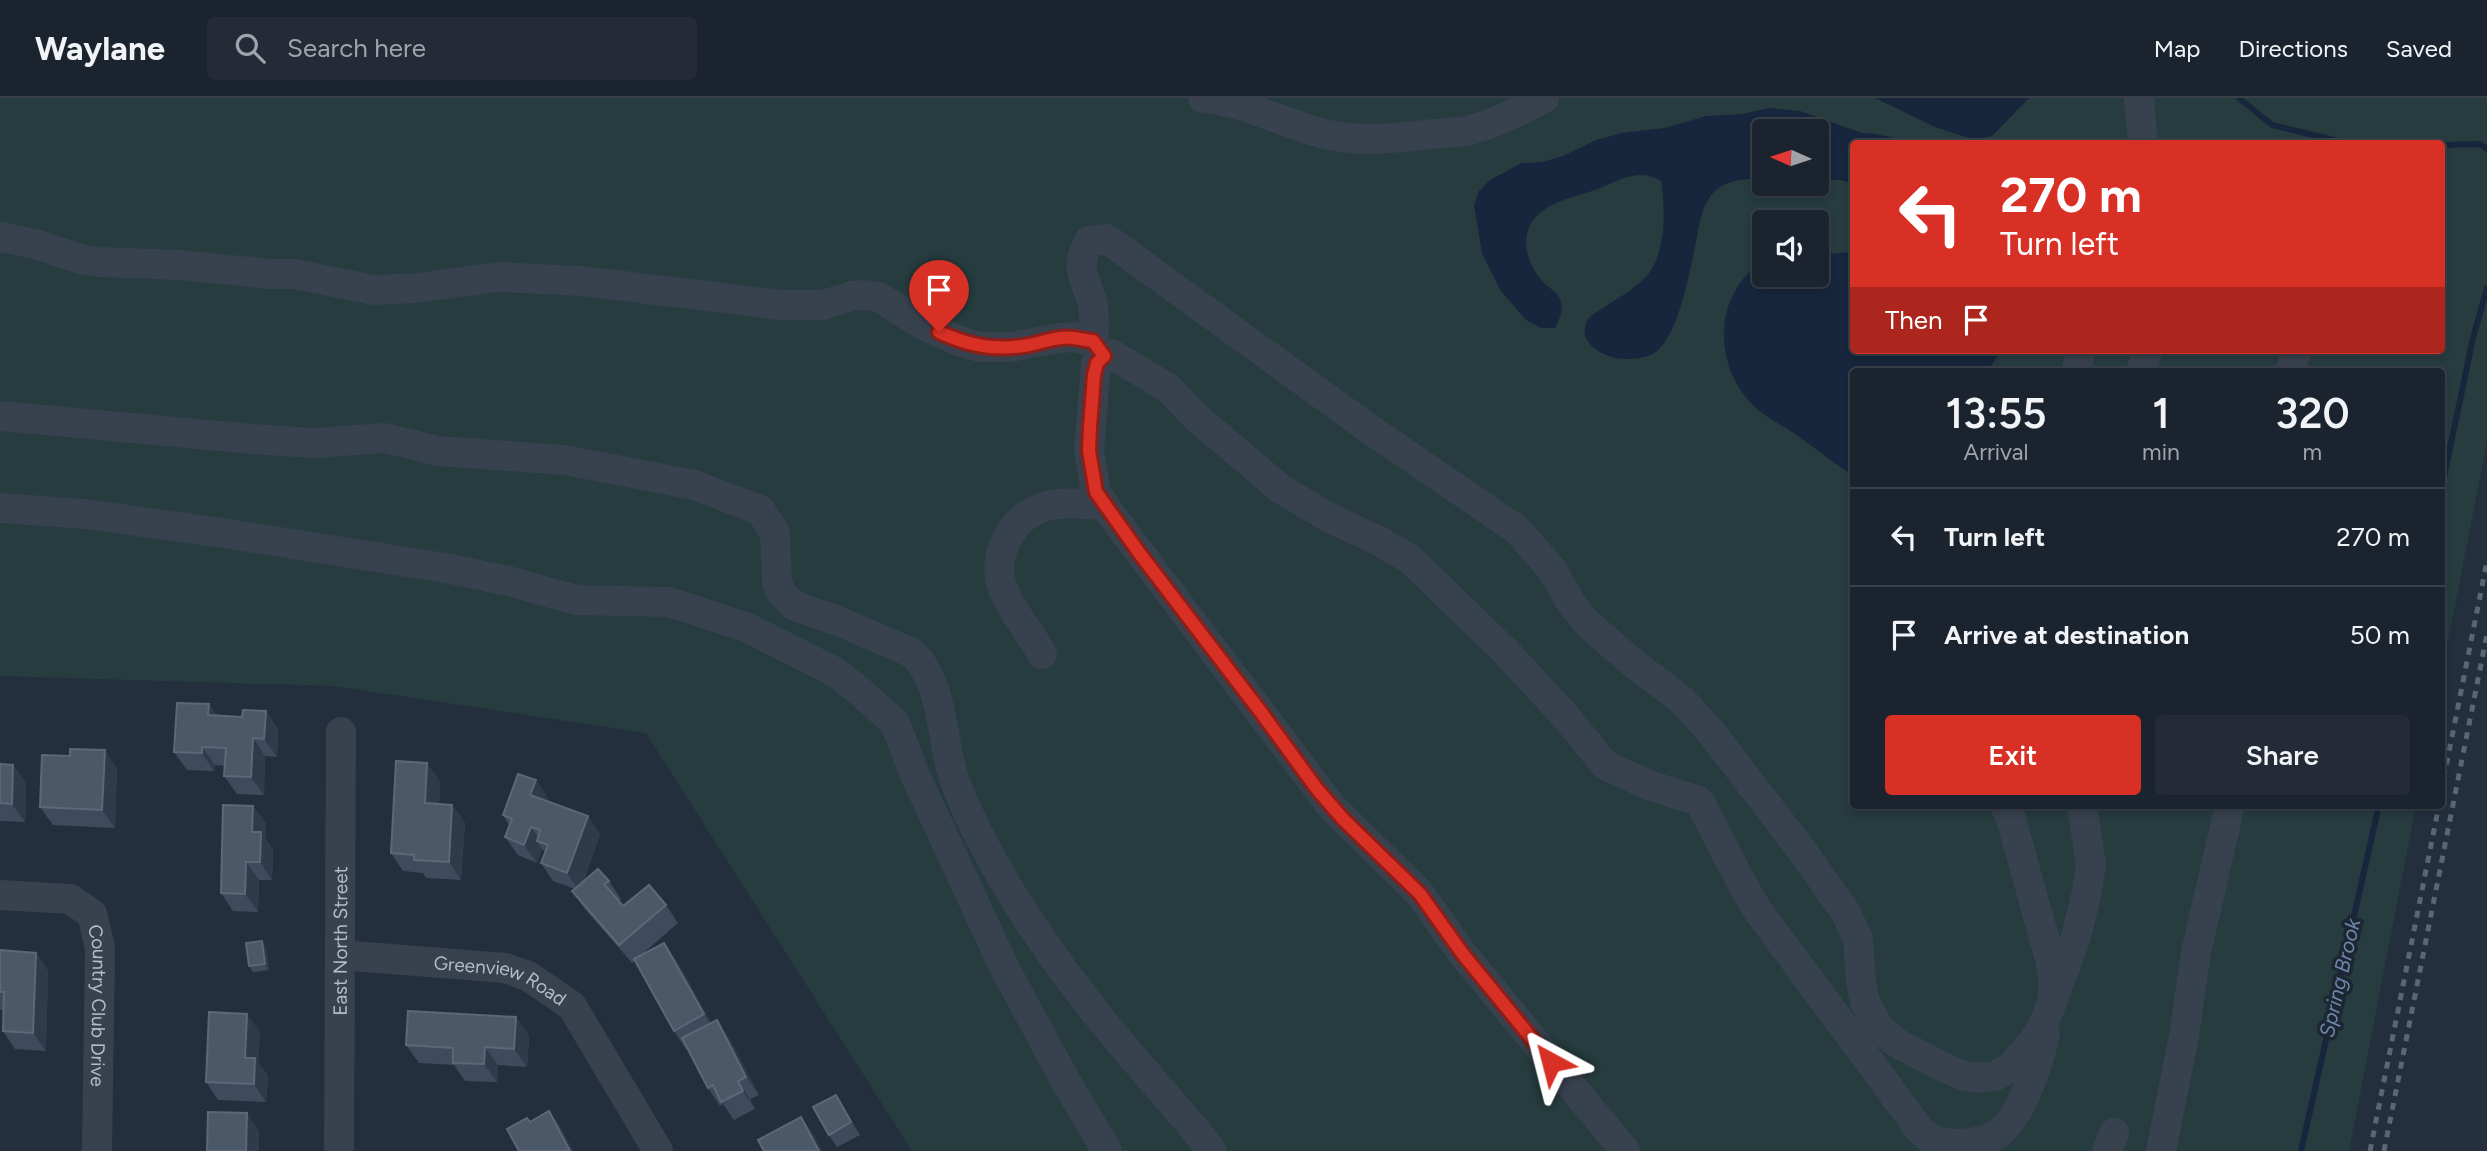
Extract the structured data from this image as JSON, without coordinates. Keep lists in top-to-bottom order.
{
  "streets": {
    "street": ["East North Street", "Greenview Road", "Country Club Drive"]
  },
  "crossings": [
    ["East North Street", "Greenview Road"]
  ],
  "water": ["Spring Brook"],
  "north": "left",
  "page": {
    "header": "Waylane",
    "search": "Search here",
    "nav": ["Map", "Directions", "Saved"],
    "turn": ["270 m", "Turn left"],
    "then": "Then",
    "eta": [
      "13:55",
      "Arrival",
      "1",
      "min",
      "320",
      "m"
    ],
    "list": [
      {
        "name": "Turn left",
        "value": "270 m"
      },
      {
        "name": "Arrive at destination",
        "value": "50 m"
      }
    ],
    "buttons": ["Exit", "Share"]
  }
}
